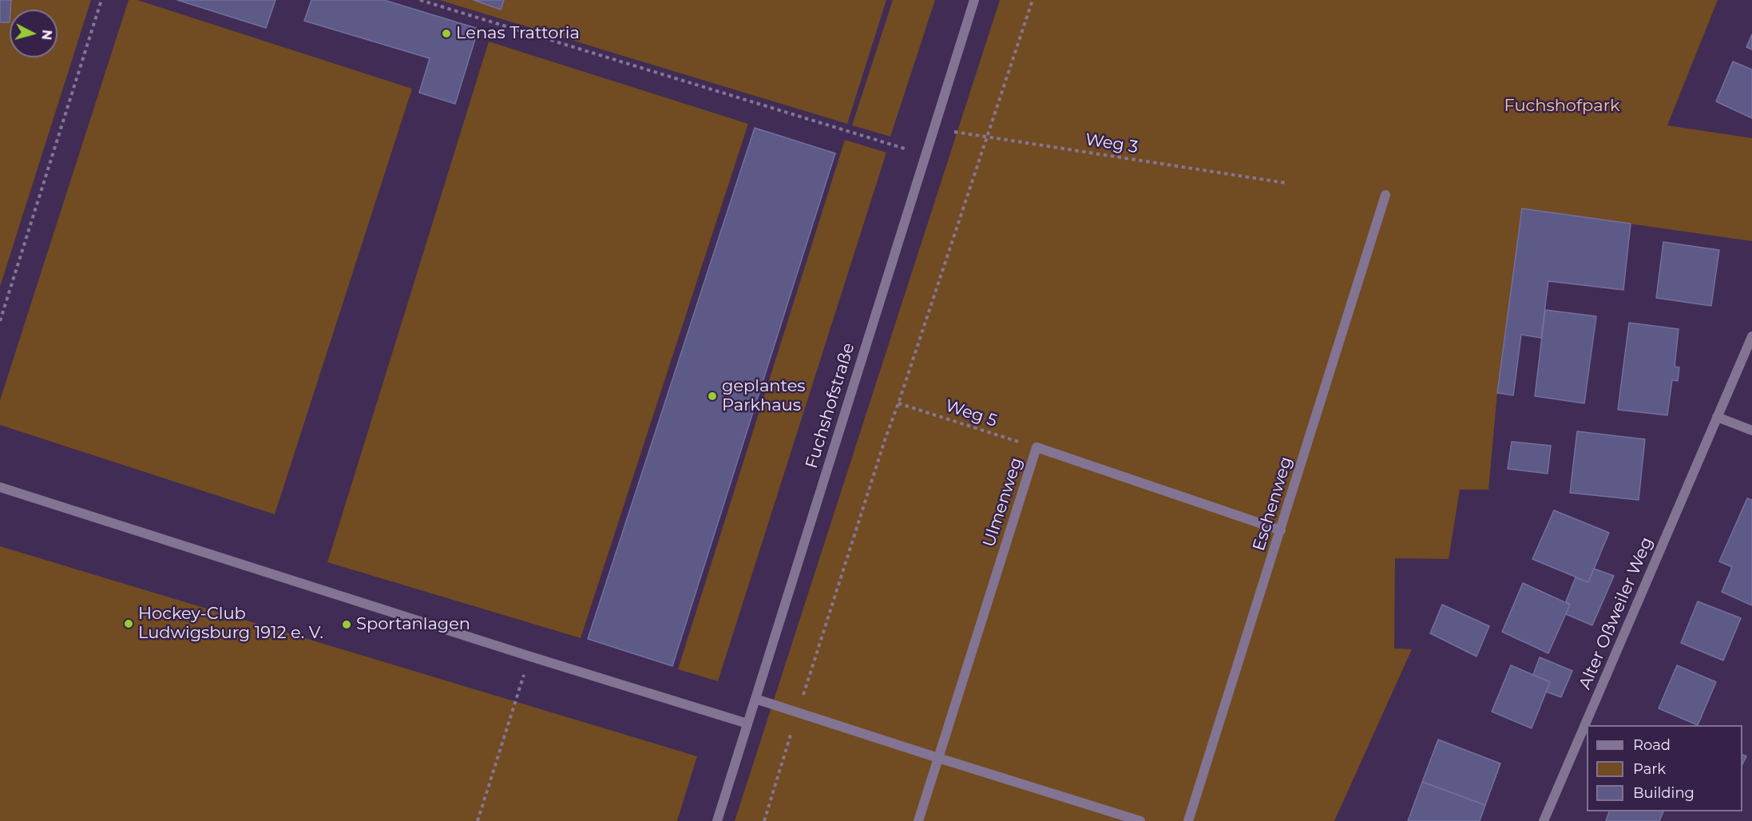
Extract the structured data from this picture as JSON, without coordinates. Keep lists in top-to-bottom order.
{
  "streets": {
    "street": [
      "Fuchshofstraße",
      "Ulmenweg",
      "Eschenweg",
      "Alter Oßweiler Weg"
    ],
    "path": ["Weg 3", "Weg 5"]
  },
  "crossings": [
    ["Weg 3", "Fuchshofstraße"],
    ["Weg 5", "Ulmenweg"],
    ["Ulmenweg", "Eschenweg"]
  ],
  "parks": ["Fuchshofpark"],
  "places": [
    "Lenas Trattoria",
    "geplantes Parkhaus",
    "Hockey-Club Ludwigsburg 1912 e. V.",
    "Sportanlagen"
  ],
  "legend": ["Road", "Park", "Building"],
  "north": "right"
}
